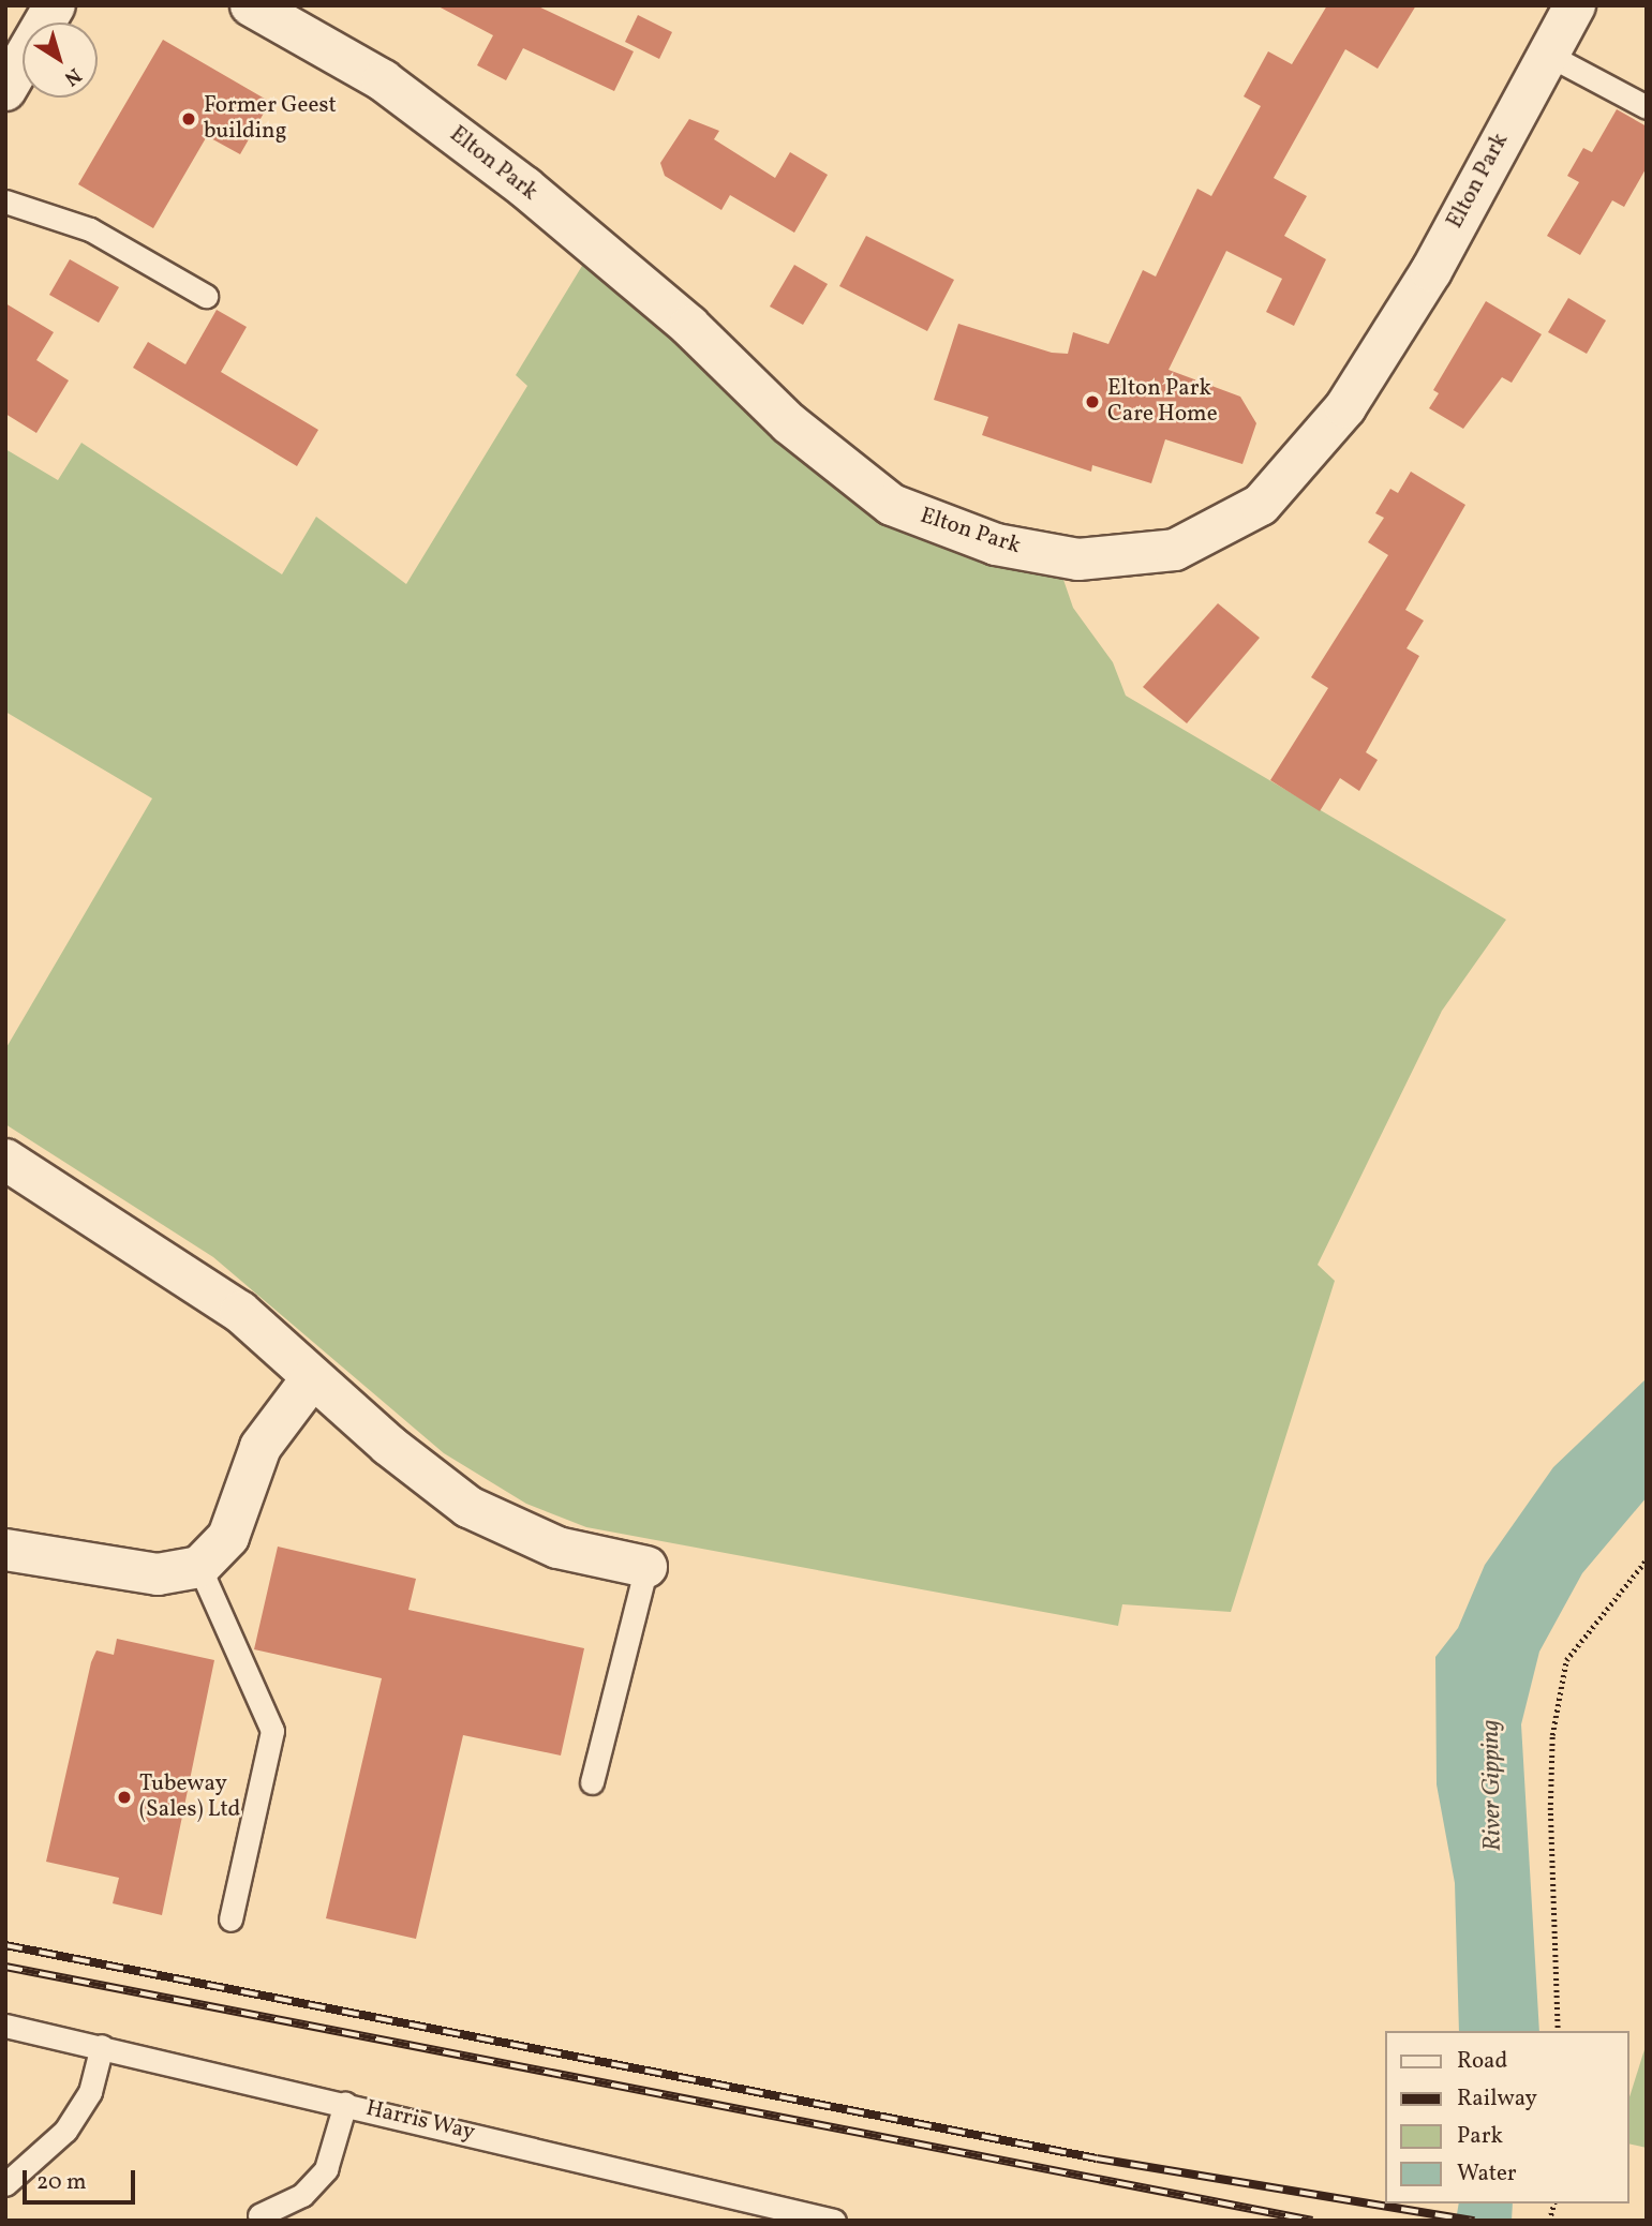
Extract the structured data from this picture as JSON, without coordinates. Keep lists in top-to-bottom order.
{
  "streets": {
    "street": ["Elton Park"],
    "lane": ["Harris Way"]
  },
  "water": ["River Gipping"],
  "places": ["Former Geest building", "Elton Park Care Home", "Tubeway (Sales) Ltd"],
  "legend": [
    "Road",
    "Railway",
    "Park",
    "Water"
  ],
  "scale_bar": "20 m",
  "north": "bottom right"
}
